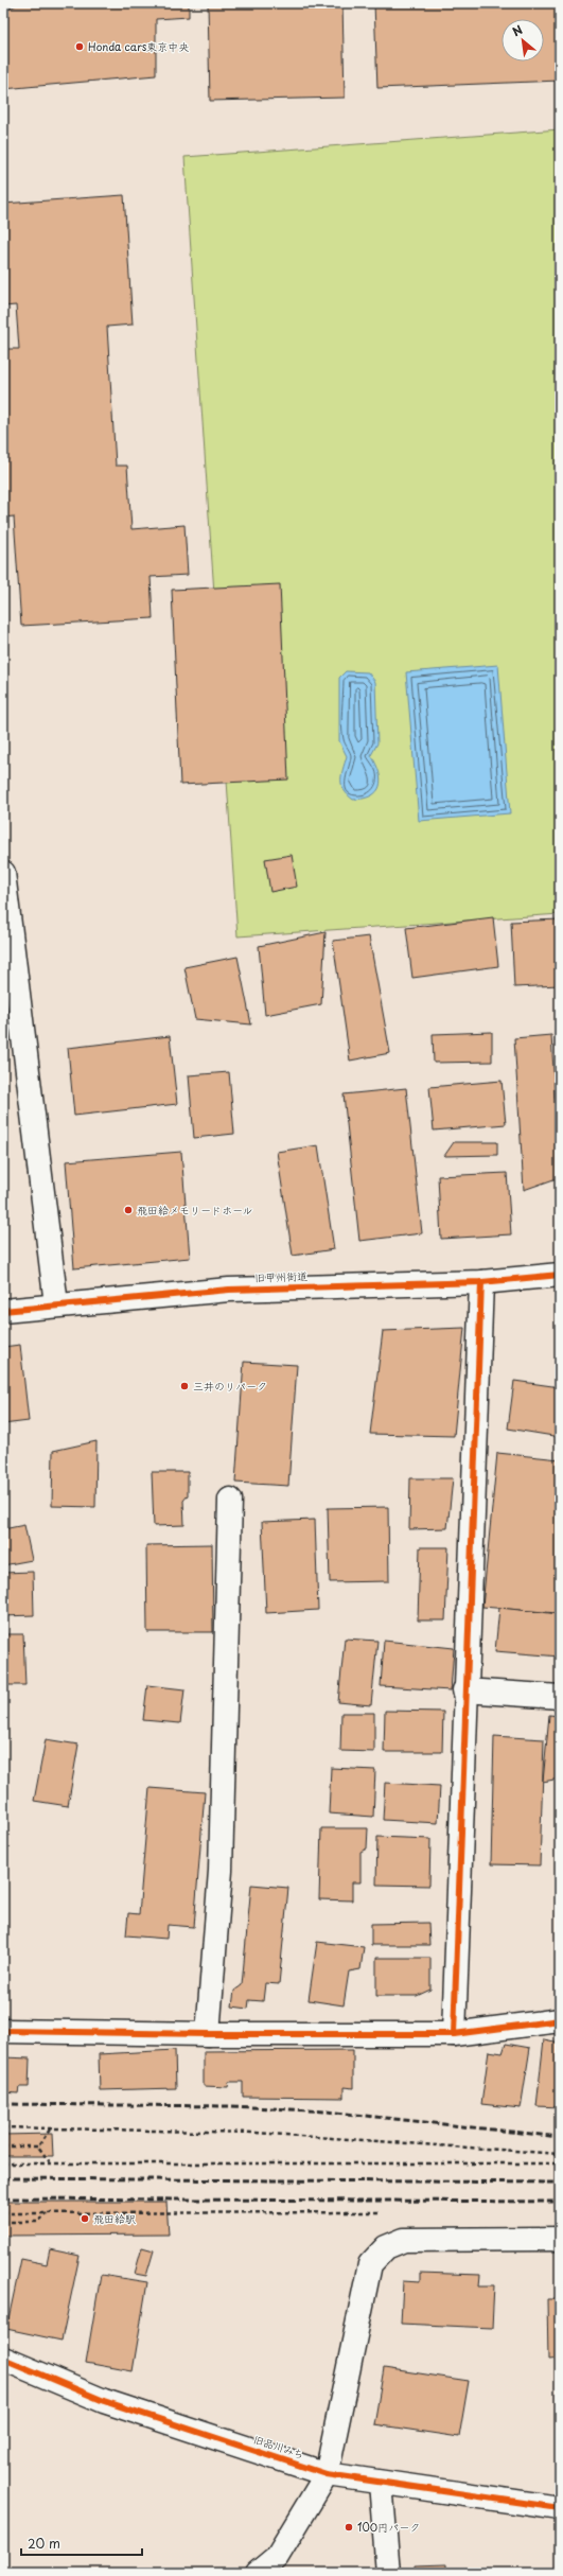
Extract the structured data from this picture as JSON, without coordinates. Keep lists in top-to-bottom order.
{
  "streets": {
    "street": ["旧甲州街道", "旧品川みち"]
  },
  "places": [
    "Honda cars東京中央",
    "飛田給メモリードホール",
    "三井のリパーク",
    "飛田給駅",
    "100円パーク"
  ],
  "scale_bar": "20 m",
  "north": "top left"
}
